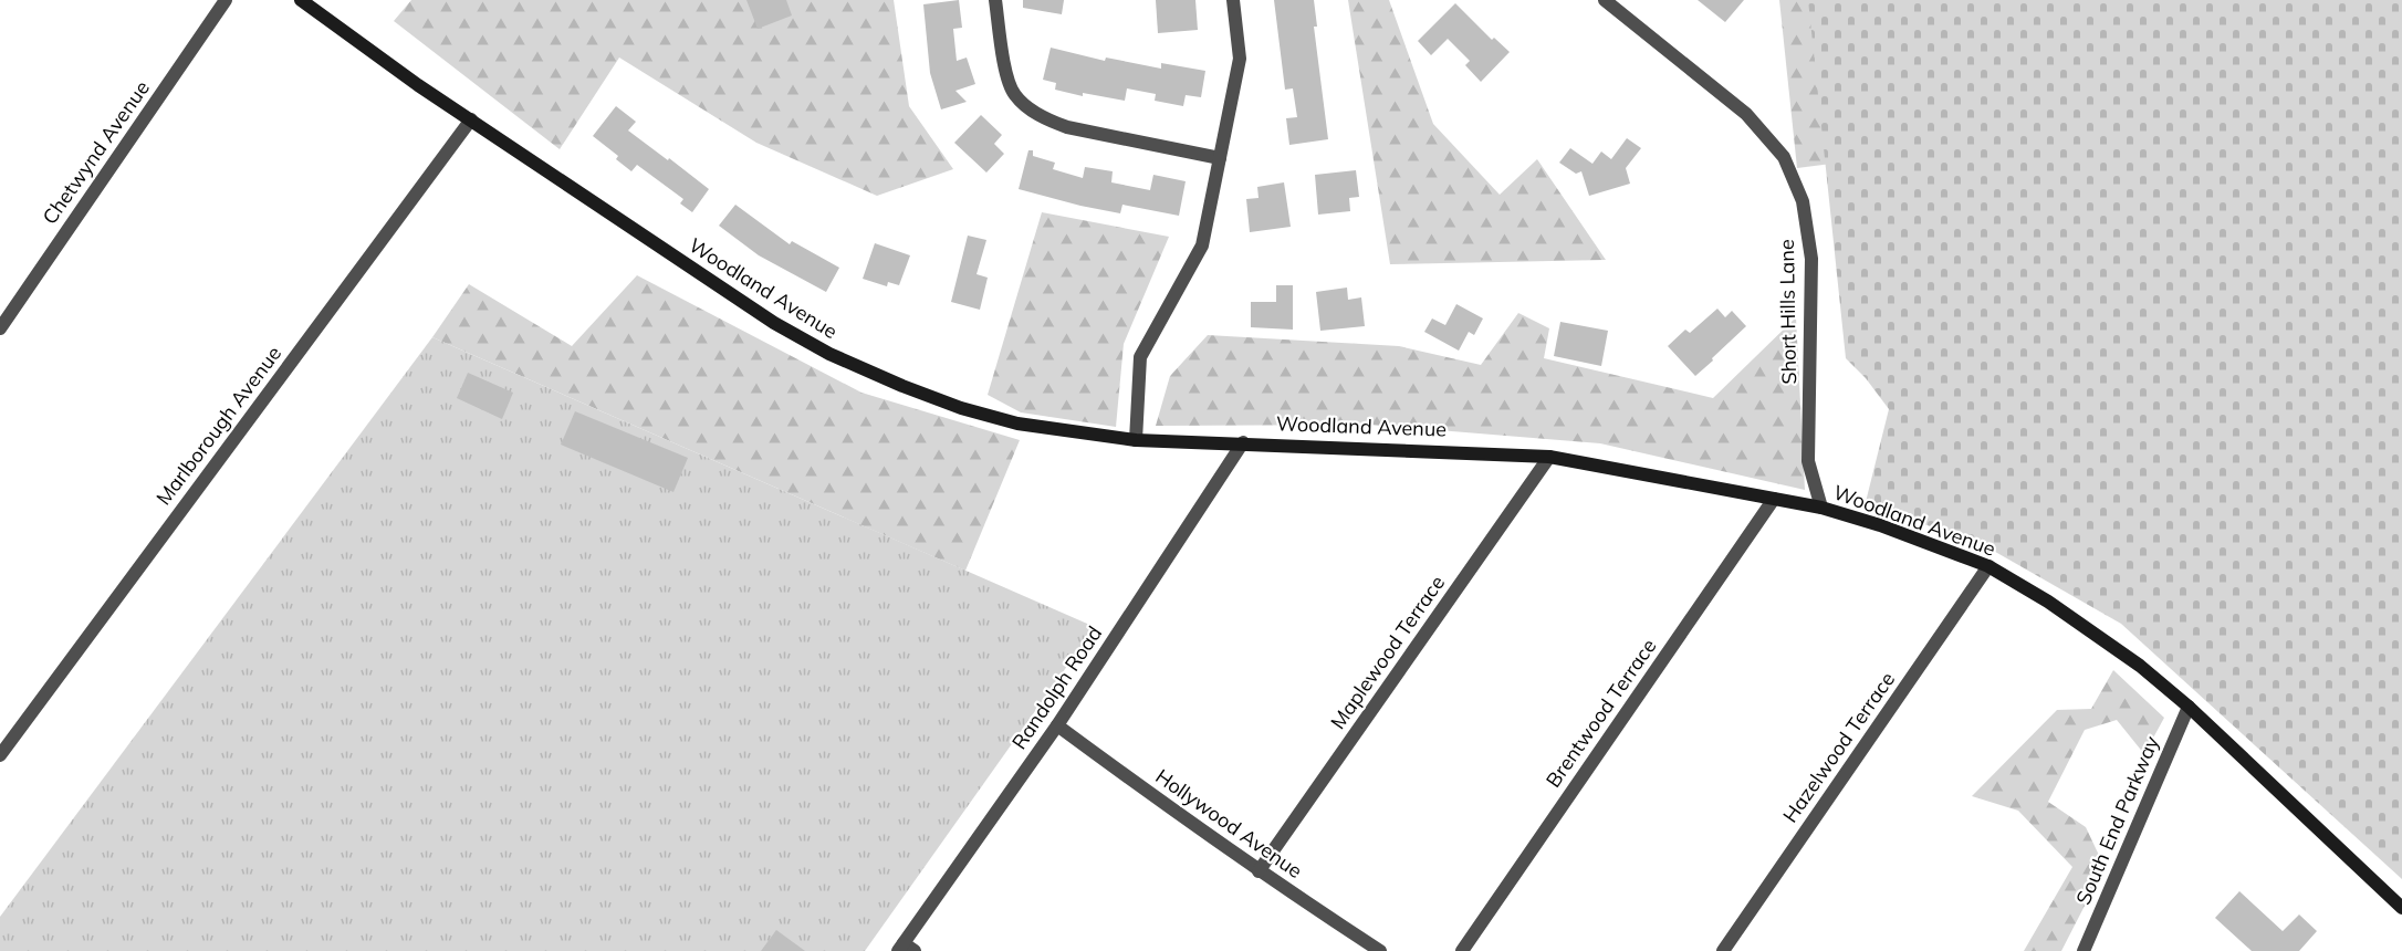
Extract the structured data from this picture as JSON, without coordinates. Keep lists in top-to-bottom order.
{
  "streets": {
    "street": [
      "Chetwynd Avenue",
      "Woodland Avenue",
      "Short Hills Lane",
      "Marlborough Avenue",
      "Maplewood Terrace",
      "Randolph Road",
      "Brentwood Terrace",
      "Hazelwood Terrace",
      "South End Parkway",
      "Hollywood Avenue"
    ]
  },
  "crossings": [
    ["Woodland Avenue", "Short Hills Lane"],
    ["Woodland Avenue", "Marlborough Avenue"],
    ["Woodland Avenue", "Maplewood Terrace"],
    ["Woodland Avenue", "Randolph Road"],
    ["Woodland Avenue", "Brentwood Terrace"],
    ["Woodland Avenue", "Hazelwood Terrace"],
    ["Woodland Avenue", "South End Parkway"],
    ["Maplewood Terrace", "Hollywood Avenue"],
    ["Randolph Road", "Hollywood Avenue"]
  ]
}
